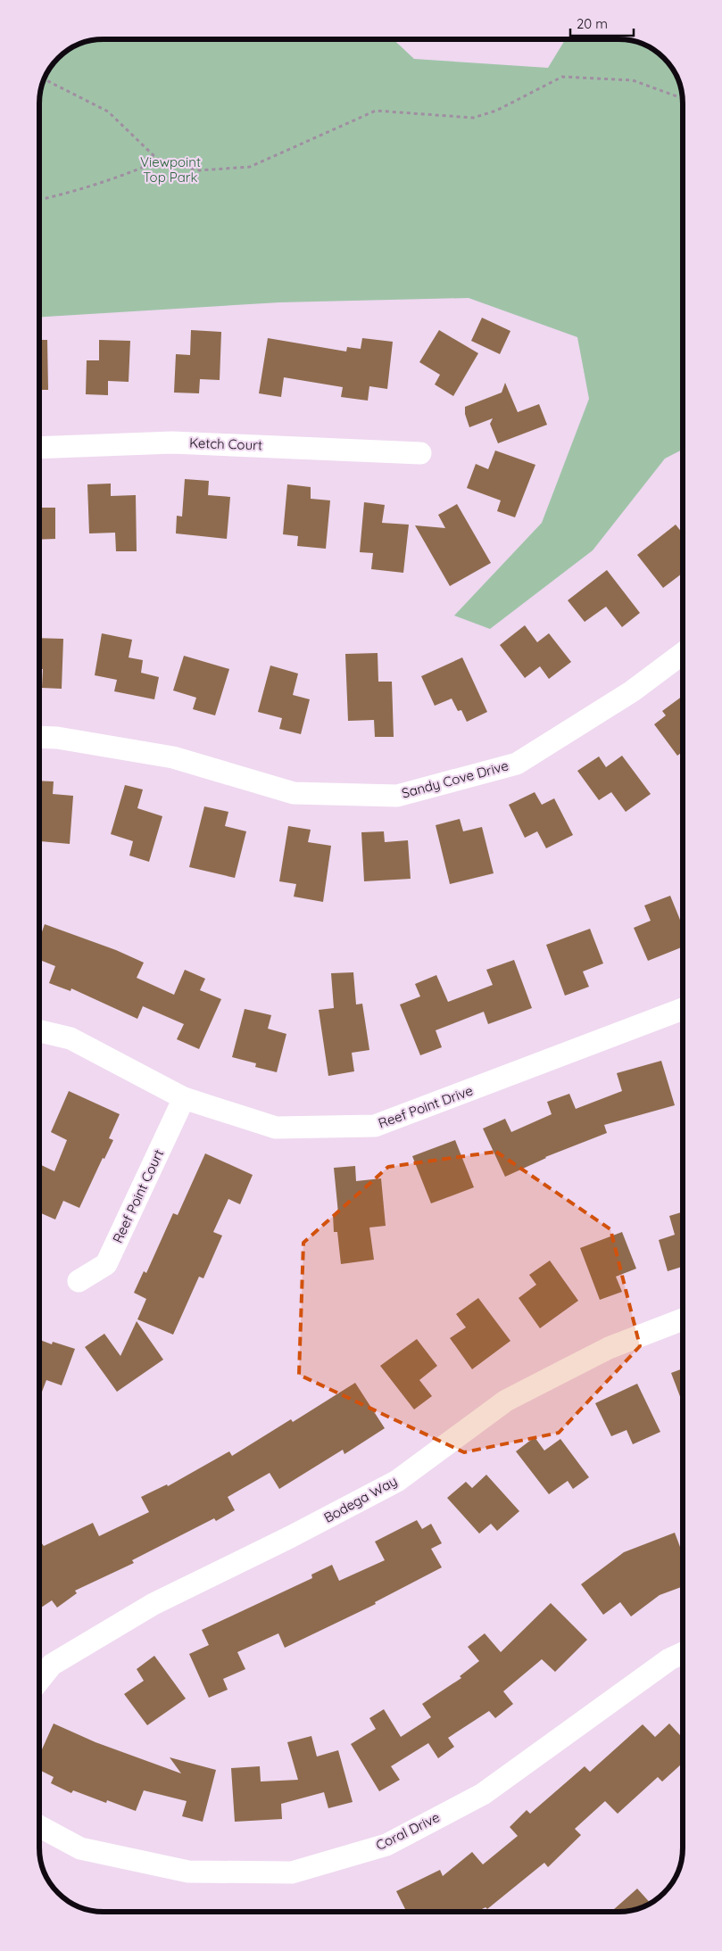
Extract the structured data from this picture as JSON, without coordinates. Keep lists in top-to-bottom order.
{
  "streets": {
    "street": [
      "Ketch Court",
      "Sandy Cove Drive",
      "Reef Point Drive",
      "Reef Point Court",
      "Bodega Way",
      "Coral Drive"
    ]
  },
  "crossings": [
    ["Reef Point Drive", "Reef Point Court"]
  ],
  "parks": ["Viewpoint Top Park"],
  "scale_bar": "20 m"
}
